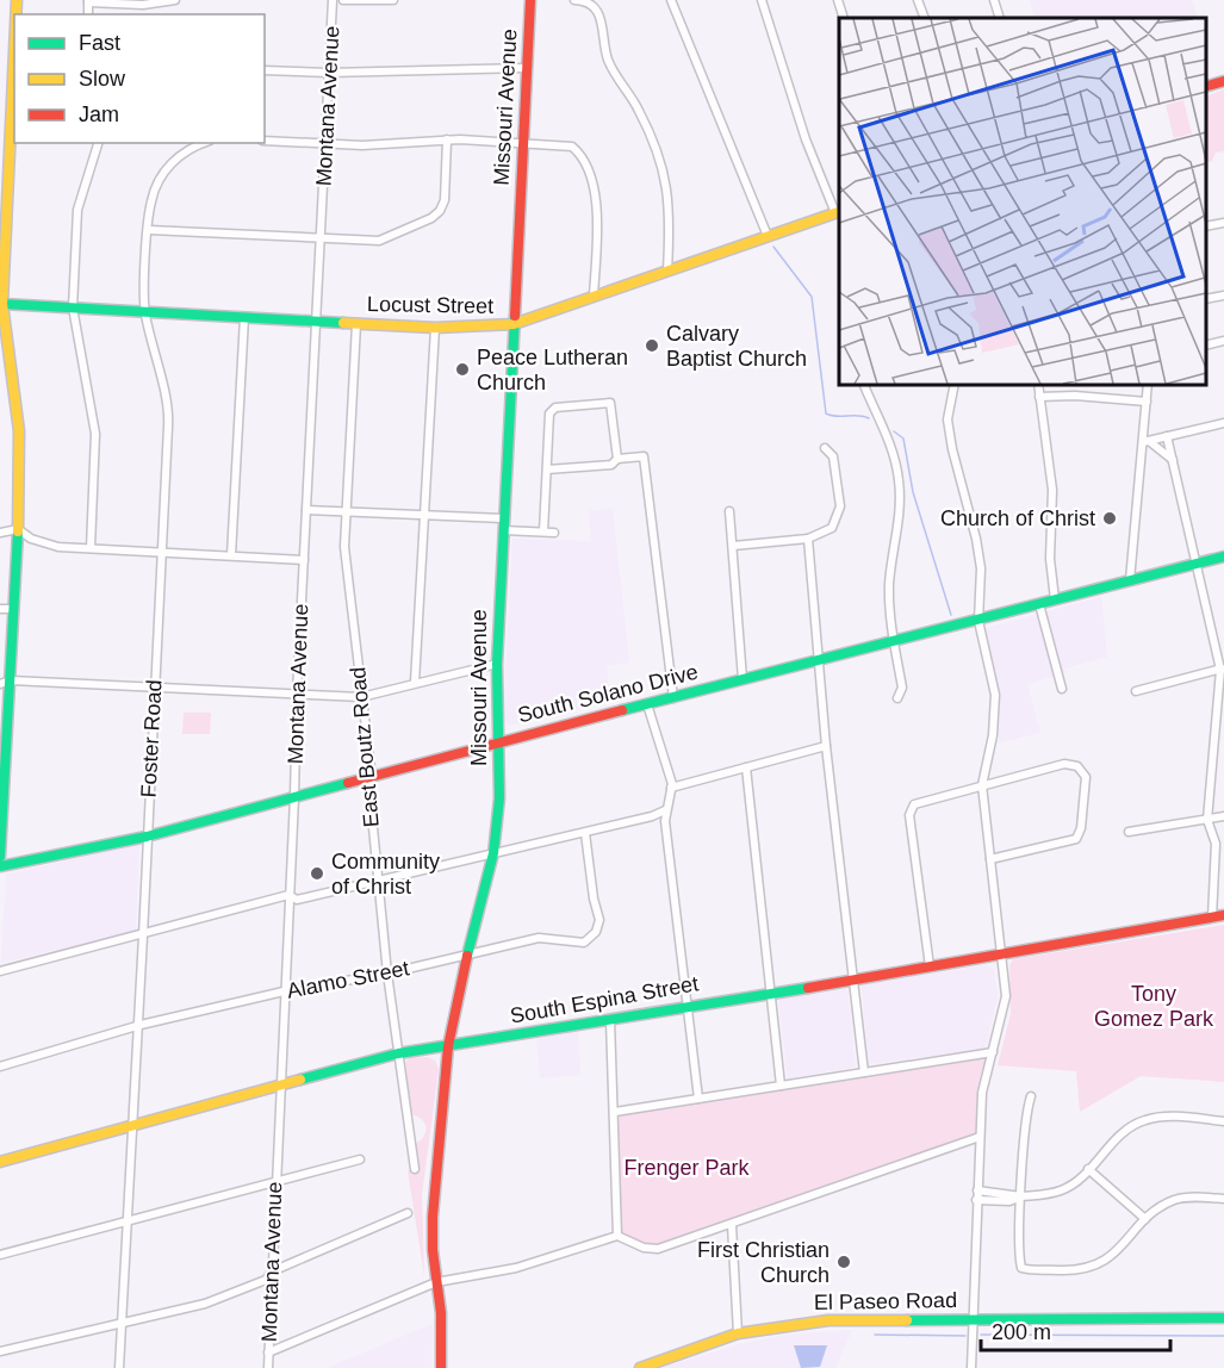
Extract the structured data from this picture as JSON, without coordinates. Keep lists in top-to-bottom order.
{
  "streets": {
    "street": [
      "Montana Avenue",
      "Missouri Avenue",
      "Locust Street",
      "South Solano Drive",
      "Foster Road",
      "East Boutz Road",
      "Alamo Street",
      "South Espina Street",
      "El Paseo Road"
    ]
  },
  "crossings": [
    ["Montana Avenue", "Locust Street"],
    ["Montana Avenue", "South Solano Drive"],
    ["Montana Avenue", "Alamo Street"],
    ["Montana Avenue", "South Espina Street"],
    ["Missouri Avenue", "Locust Street"],
    ["Missouri Avenue", "South Solano Drive"],
    ["Missouri Avenue", "Alamo Street"],
    ["Missouri Avenue", "South Espina Street"],
    ["Locust Street", "Foster Road"],
    ["Locust Street", "East Boutz Road"],
    ["South Solano Drive", "Foster Road"],
    ["South Solano Drive", "East Boutz Road"],
    ["Foster Road", "Alamo Street"],
    ["Foster Road", "South Espina Street"],
    ["East Boutz Road", "Alamo Street"],
    ["East Boutz Road", "South Espina Street"]
  ],
  "parks": ["Tony Gomez Park", "Frenger Park"],
  "places": [
    "Calvary Baptist Church",
    "Peace Lutheran Church",
    "Church of Christ",
    "Community of Christ",
    "First Christian Church"
  ],
  "legend": ["Fast", "Slow", "Jam"],
  "scale_bar": "200 m"
}
